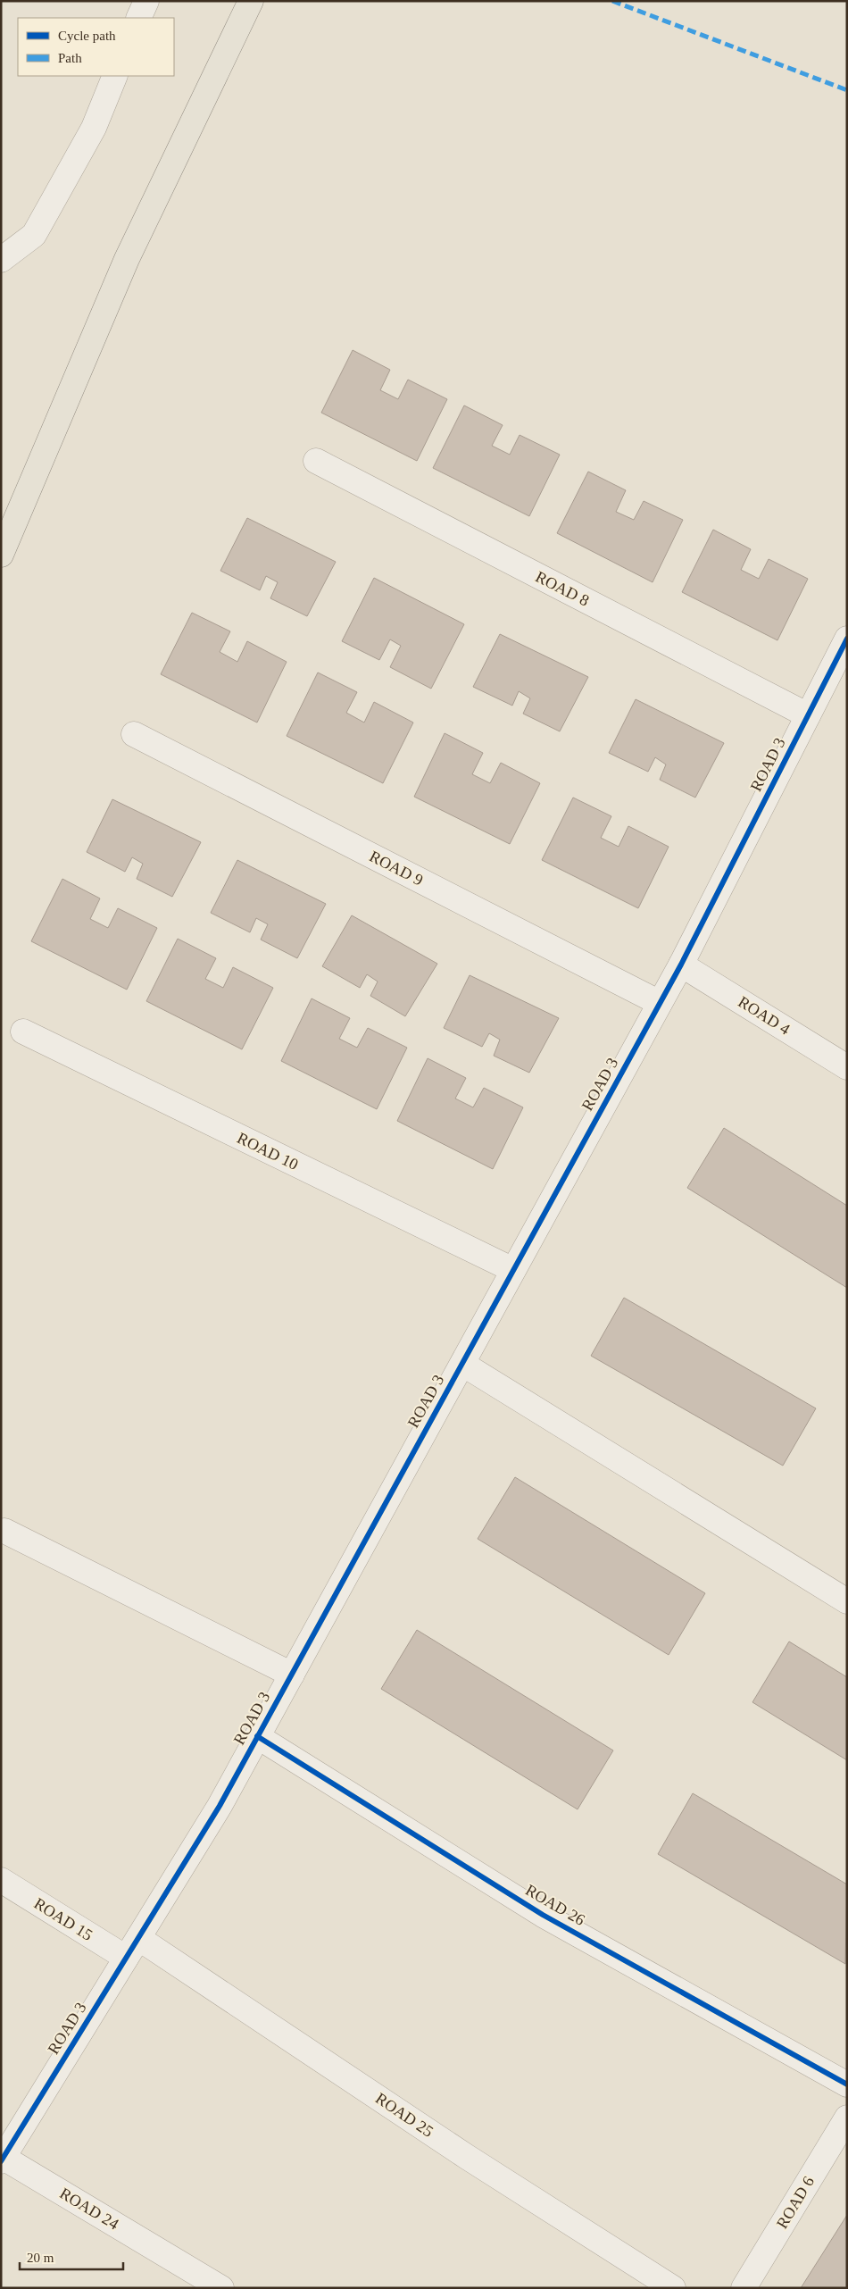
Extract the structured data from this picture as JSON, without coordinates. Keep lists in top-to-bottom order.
{
  "streets": {
    "street": [
      "ROAD 8",
      "ROAD 3",
      "ROAD 9",
      "ROAD 4",
      "ROAD 10",
      "ROAD 26",
      "ROAD 15",
      "ROAD 25",
      "ROAD 6",
      "ROAD 24"
    ]
  },
  "crossings": [
    ["ROAD 8", "ROAD 3"],
    ["ROAD 3", "ROAD 9"],
    ["ROAD 3", "ROAD 4"],
    ["ROAD 3", "ROAD 10"],
    ["ROAD 3", "ROAD 26"],
    ["ROAD 3", "ROAD 15"],
    ["ROAD 3", "ROAD 25"],
    ["ROAD 3", "ROAD 24"],
    ["ROAD 15", "ROAD 25"]
  ],
  "legend": ["Cycle path", "Path"],
  "scale_bar": "20 m"
}
